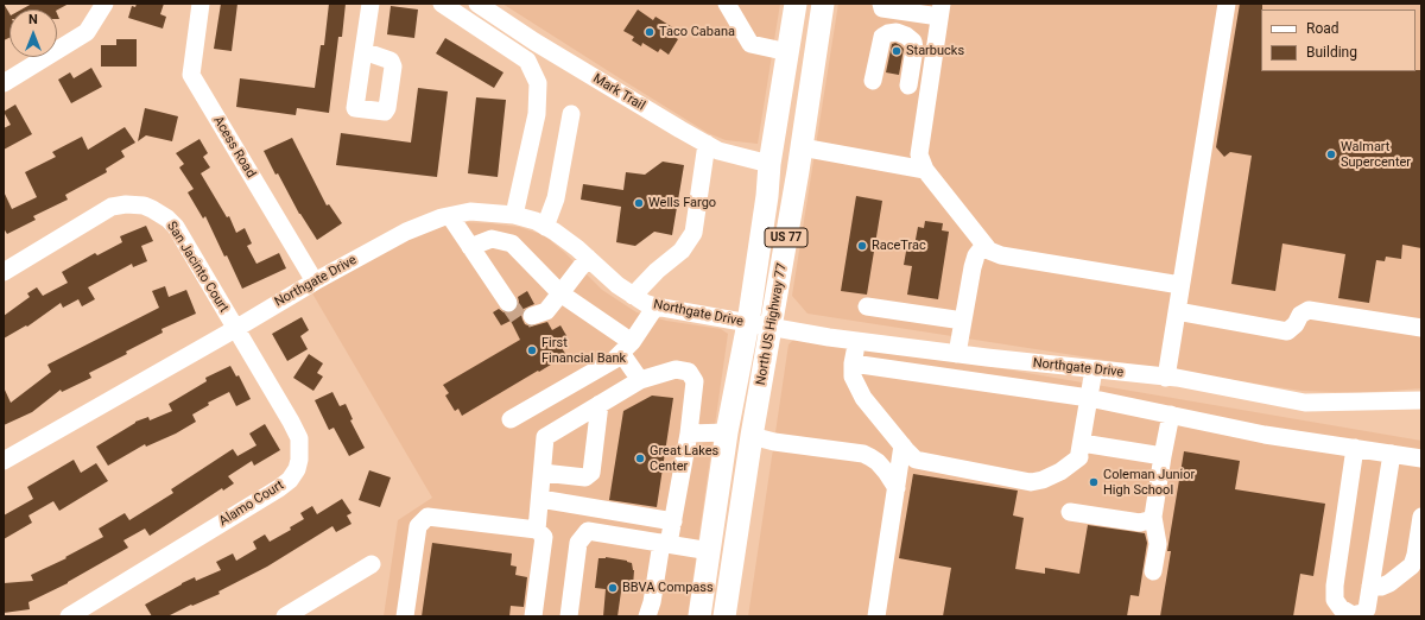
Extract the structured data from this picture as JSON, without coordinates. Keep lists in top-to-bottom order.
{
  "streets": {
    "main road": ["US 77", "North US Highway 77"],
    "street": [
      "Mark Trail",
      "Acess Road",
      "San Jacinto Court",
      "Northgate Drive",
      "Alamo Court"
    ]
  },
  "crossings": [
    ["Mark Trail", "North US Highway 77"],
    ["Acess Road", "Northgate Drive"],
    ["San Jacinto Court", "Northgate Drive"],
    ["San Jacinto Court", "Alamo Court"],
    ["Northgate Drive", "North US Highway 77"],
    ["Northgate Drive", "Alamo Court"]
  ],
  "places": [
    "Taco Cabana",
    "Starbucks",
    "Walmart Supercenter",
    "Wells Fargo",
    "RaceTrac",
    "First Financial Bank",
    "Great Lakes Center",
    "Coleman Junior High School",
    "BBVA Compass"
  ],
  "legend": ["Road", "Building"],
  "north": "top"
}
